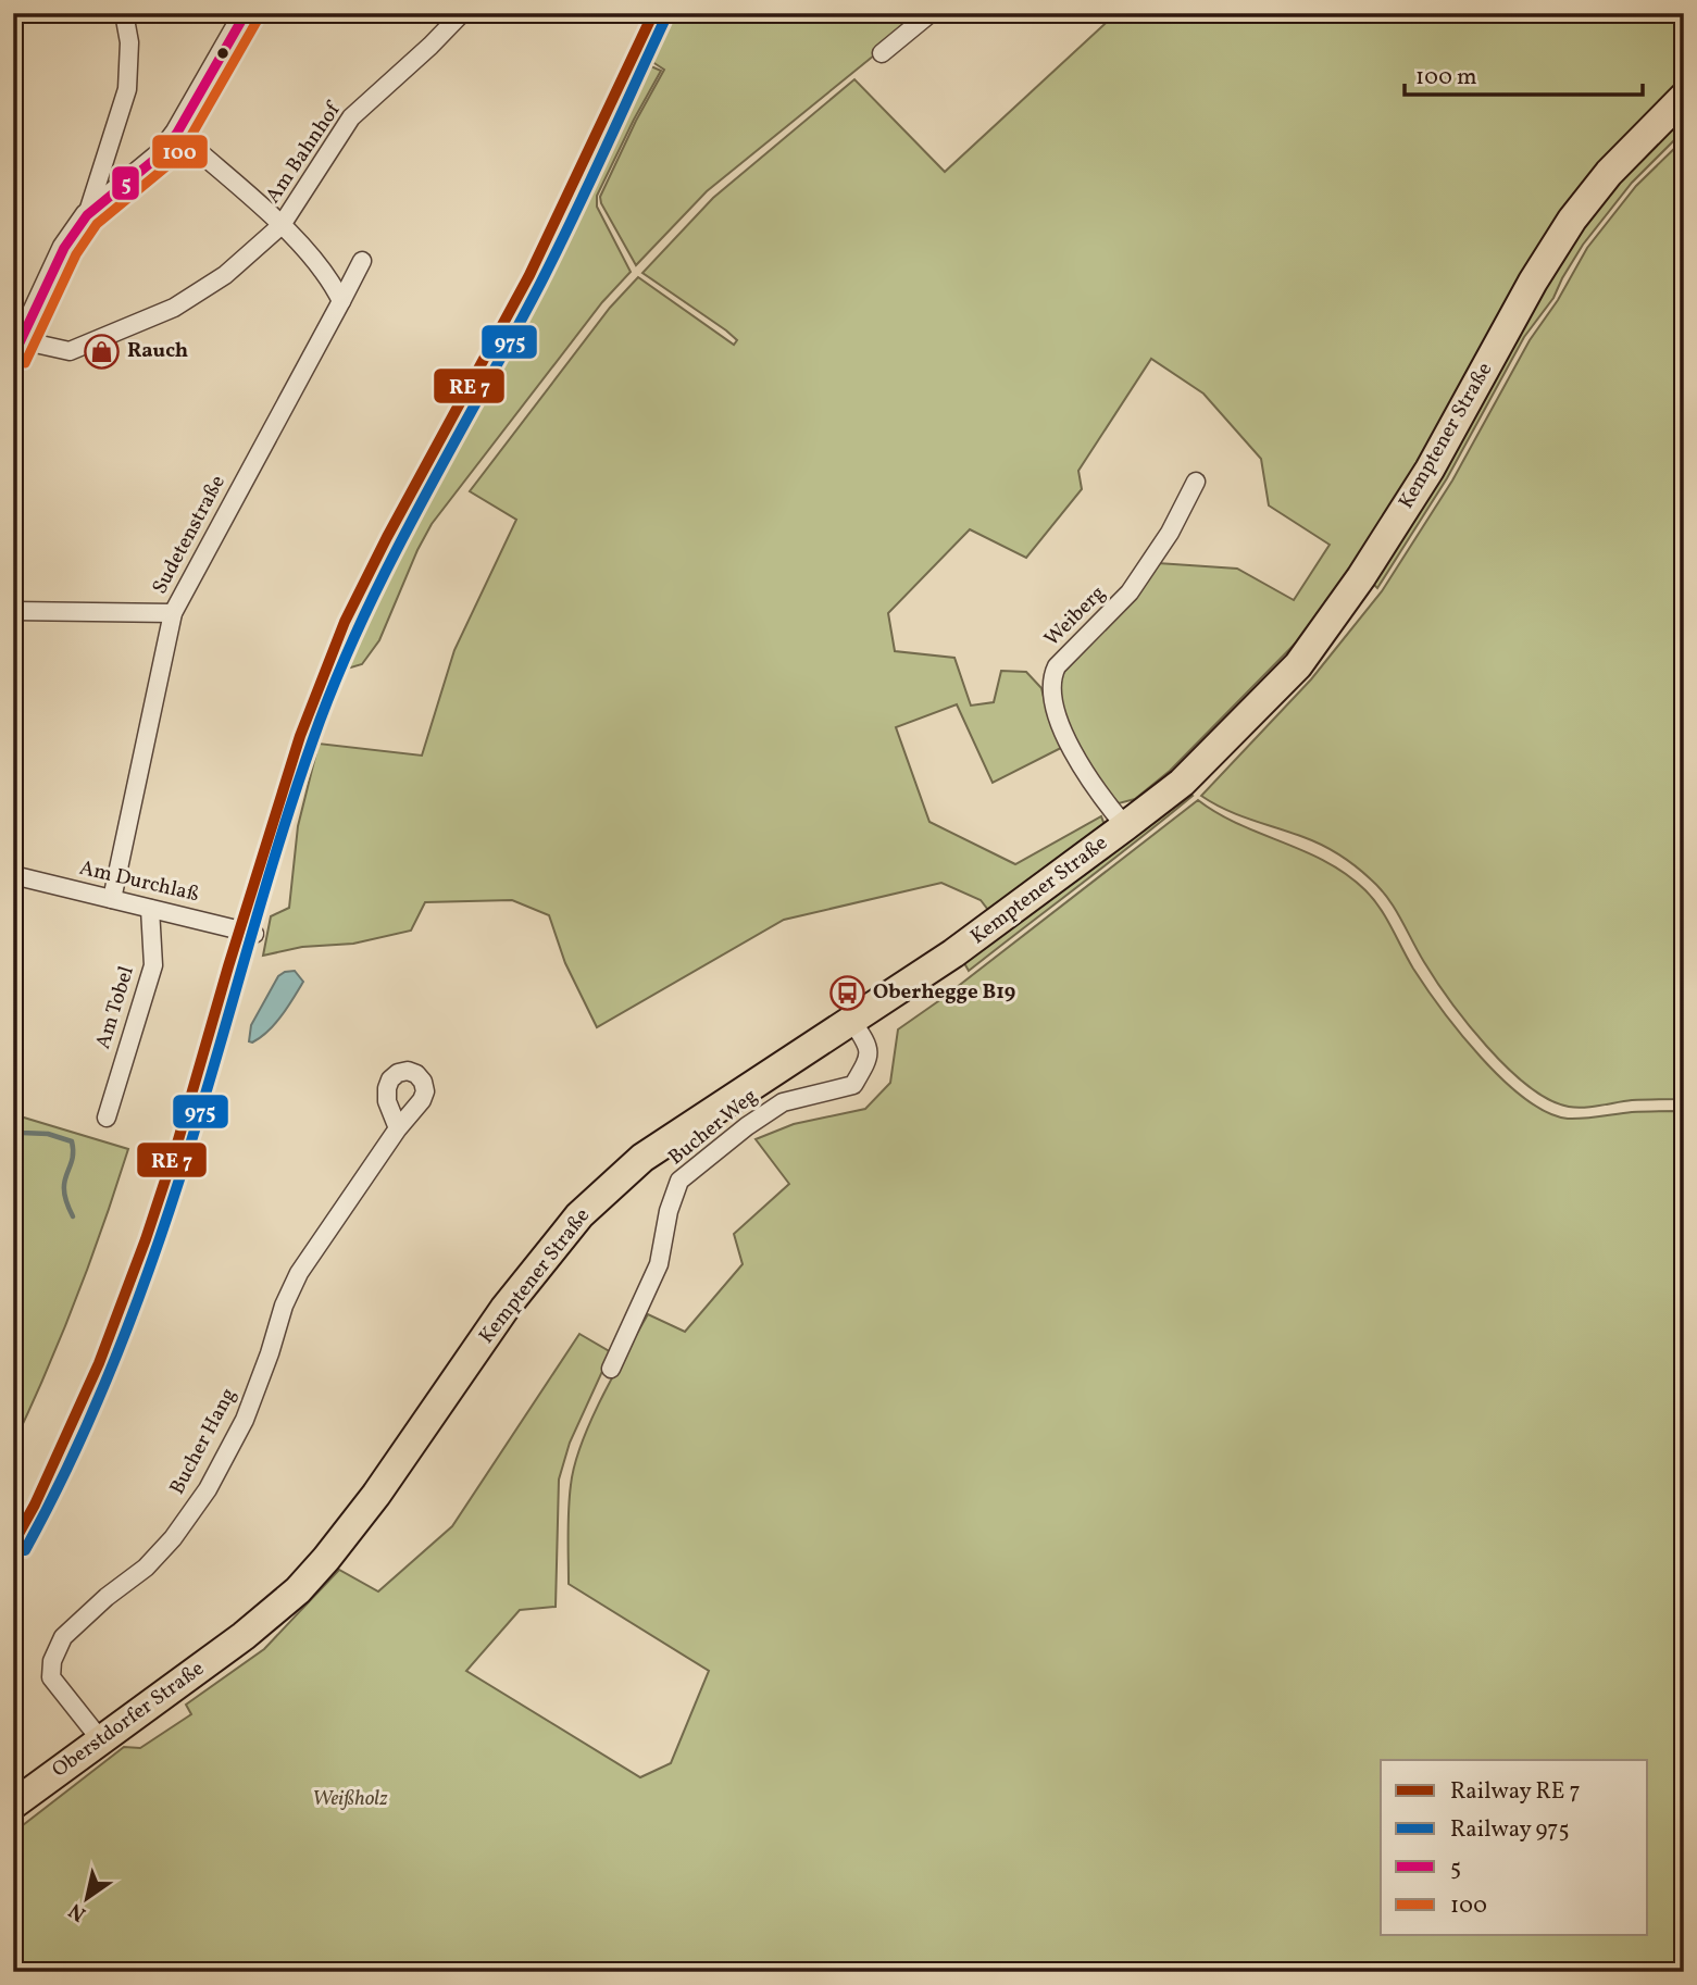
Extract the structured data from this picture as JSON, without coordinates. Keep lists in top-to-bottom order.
{
  "streets": {
    "main road": ["Kemptener Straße", "Oberstdorfer Straße"],
    "street": [
      "Am Bahnhof",
      "Sudetenstraße",
      "Weiberg",
      "Am Durchlaß",
      "Am Tobel",
      "Bucher Weg",
      "Bucher Hang"
    ]
  },
  "crossings": [
    ["Kemptener Straße", "Weiberg"],
    ["Kemptener Straße", "Bucher Weg"],
    ["Kemptener Straße", "Oberstdorfer Straße"],
    ["Sudetenstraße", "Am Durchlaß"],
    ["Am Durchlaß", "Am Tobel"],
    ["Bucher Hang", "Oberstdorfer Straße"]
  ],
  "parks": ["Weißholz"],
  "places": {
    "shop": ["Rauch"],
    "bus stop": ["Oberhegge B19"]
  },
  "lines": ["transit line 5", "rail line 975", "transit line 100"],
  "legend": [
    "Railway RE 7",
    "Railway 975",
    "5",
    "100"
  ],
  "scale_bar": "100 m",
  "north": "bottom left"
}
